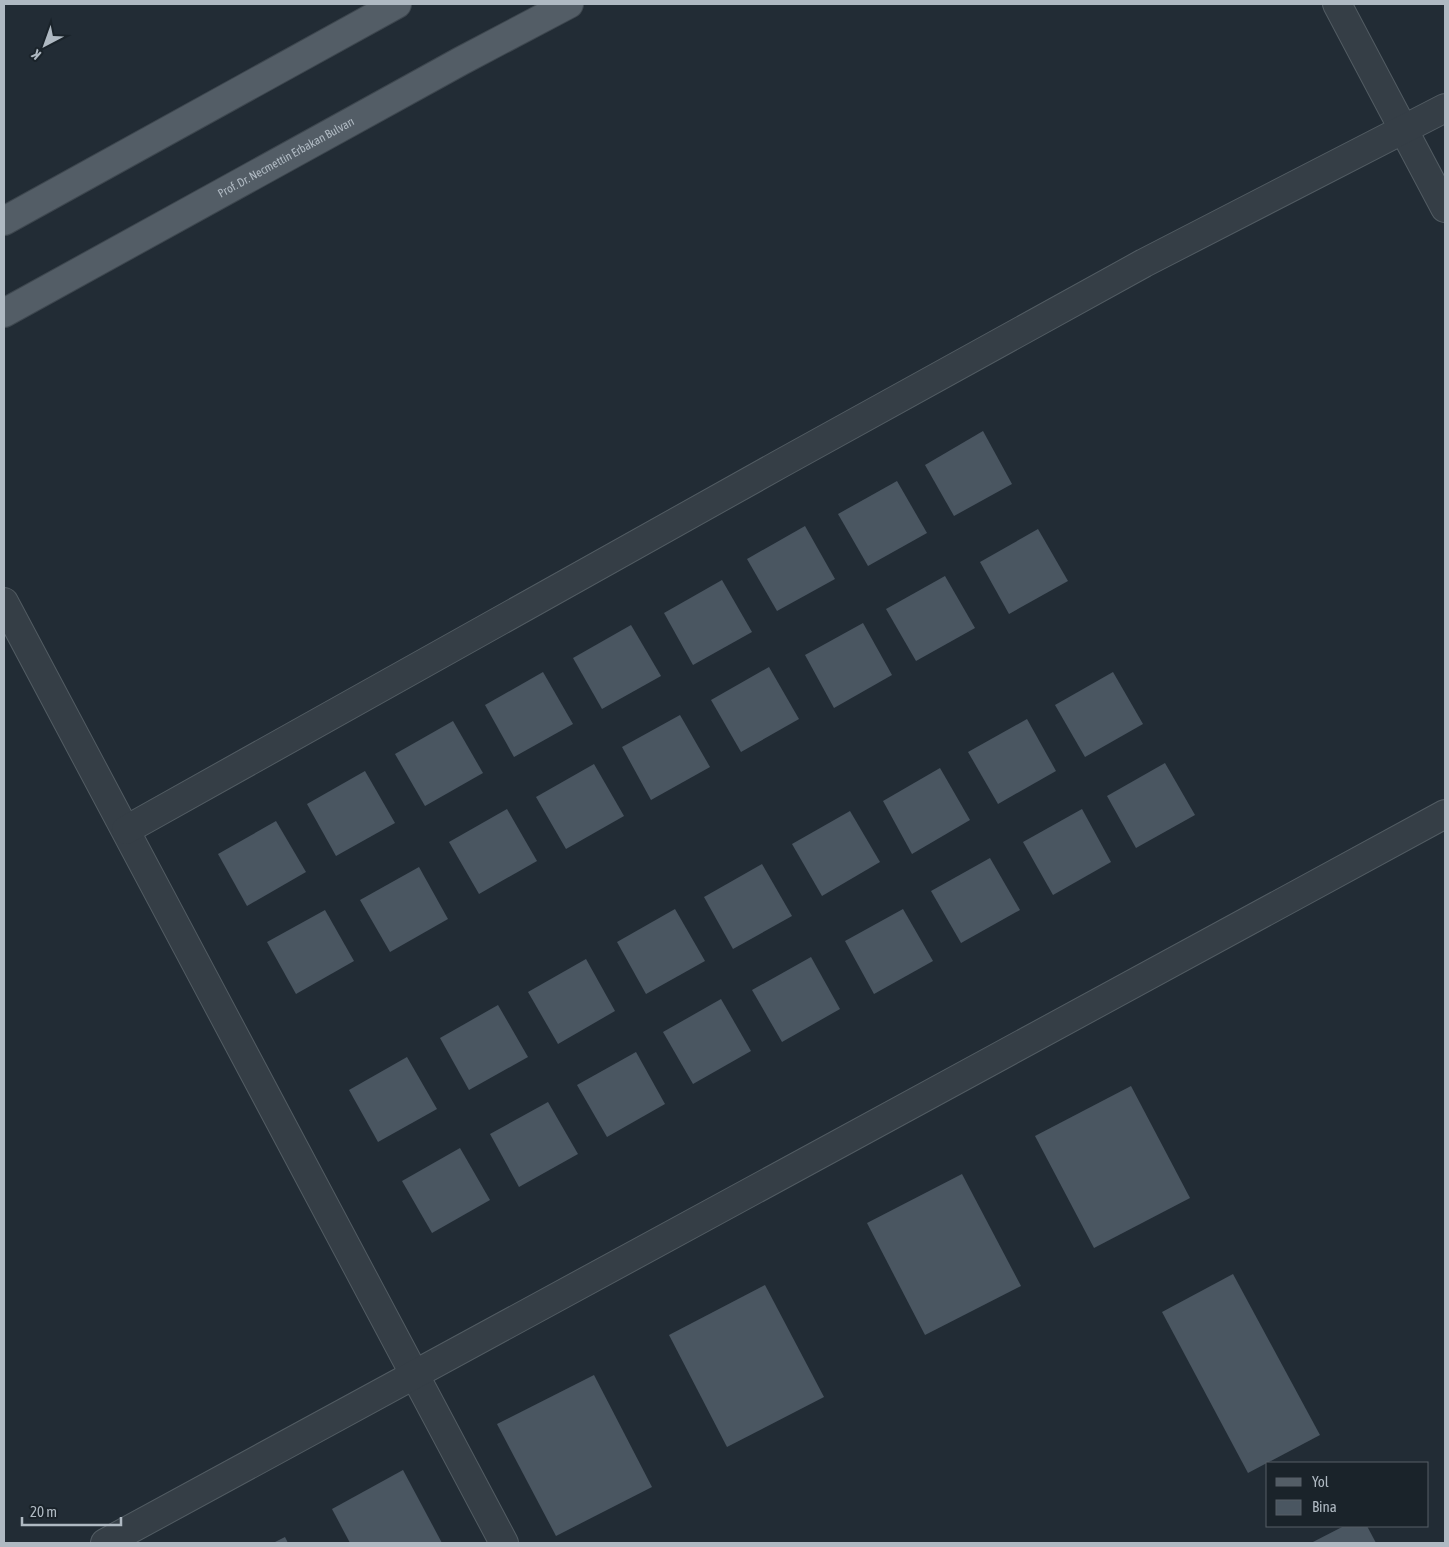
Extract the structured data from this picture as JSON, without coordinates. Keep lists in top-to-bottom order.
{
  "streets": {
    "main road": ["Prof. Dr. Necmettin Erbakan Bulvarı"]
  },
  "legend": ["Yol", "Bina"],
  "scale_bar": "20 m",
  "north": "bottom left"
}
